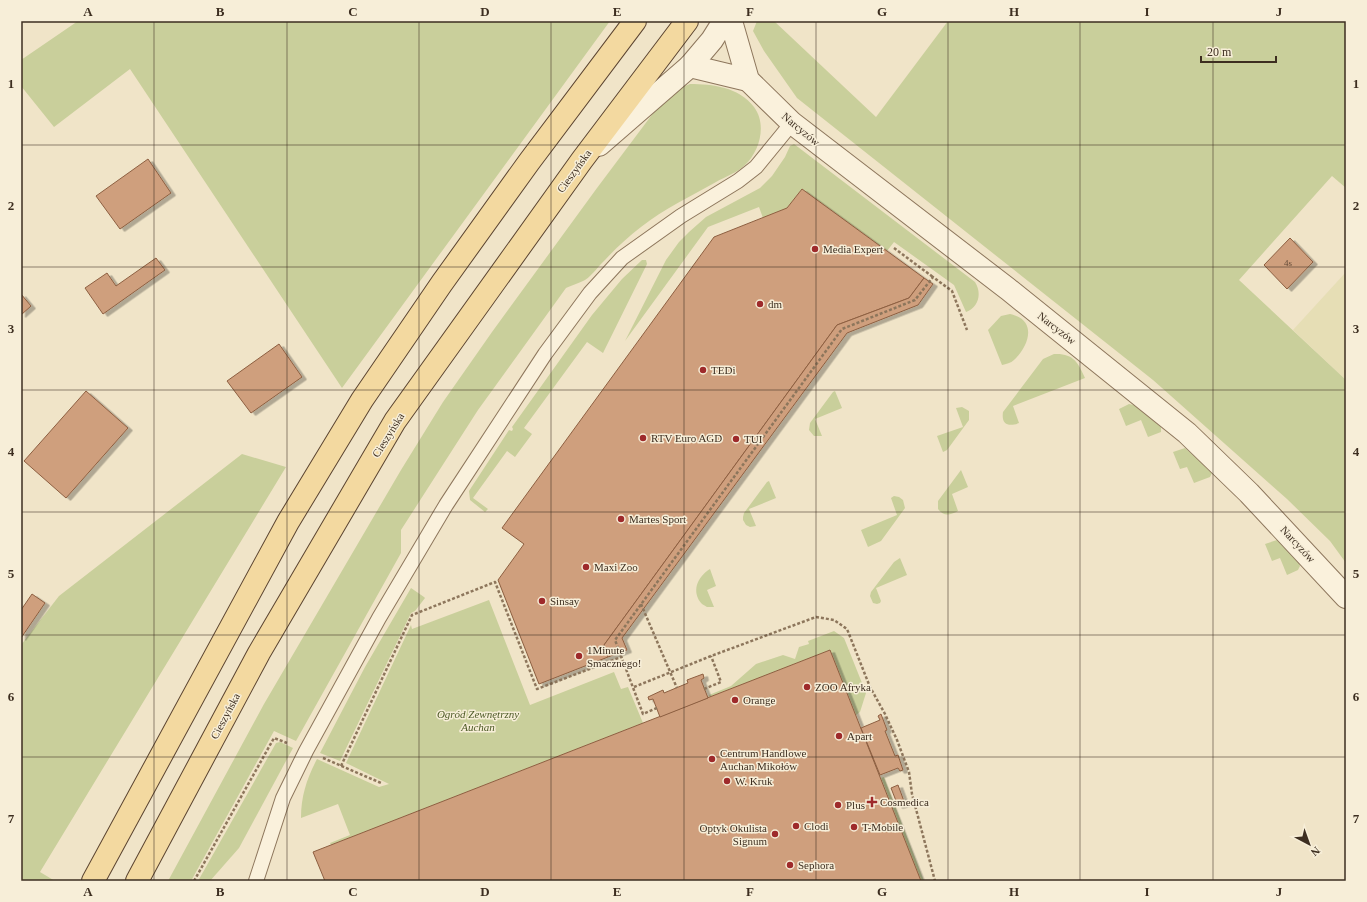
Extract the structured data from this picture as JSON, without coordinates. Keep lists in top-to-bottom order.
{
  "streets": {
    "main road": ["Cieszyńska"],
    "street": ["Narcyzów"]
  },
  "parks": ["Ogród Zewnętrzny Auchan"],
  "places": {
    "other": [
      "Media Expert",
      "dm",
      "TEDi",
      "RTV Euro AGD",
      "TUI",
      "Martes Sport",
      "Maxi Zoo",
      "Sinsay",
      "1Minute Smacznego!",
      "ZOO Afryka",
      "Orange",
      "Apart",
      "Centrum Handlowe Auchan Mikołów",
      "W. Kruk",
      "Plus",
      "Clodi",
      "T-Mobile",
      "Optyk Okulista Signum",
      "Sephora"
    ],
    "health": ["Cosmedica"]
  },
  "house_numbers": ["4s"],
  "scale_bar": "20 m",
  "north": "bottom right",
  "grid": {
    "columns": [
      "A",
      "B",
      "C",
      "D",
      "E",
      "F",
      "G",
      "H",
      "I",
      "J"
    ],
    "rows": [
      "1",
      "2",
      "3",
      "4",
      "5",
      "6",
      "7"
    ]
  }
}
